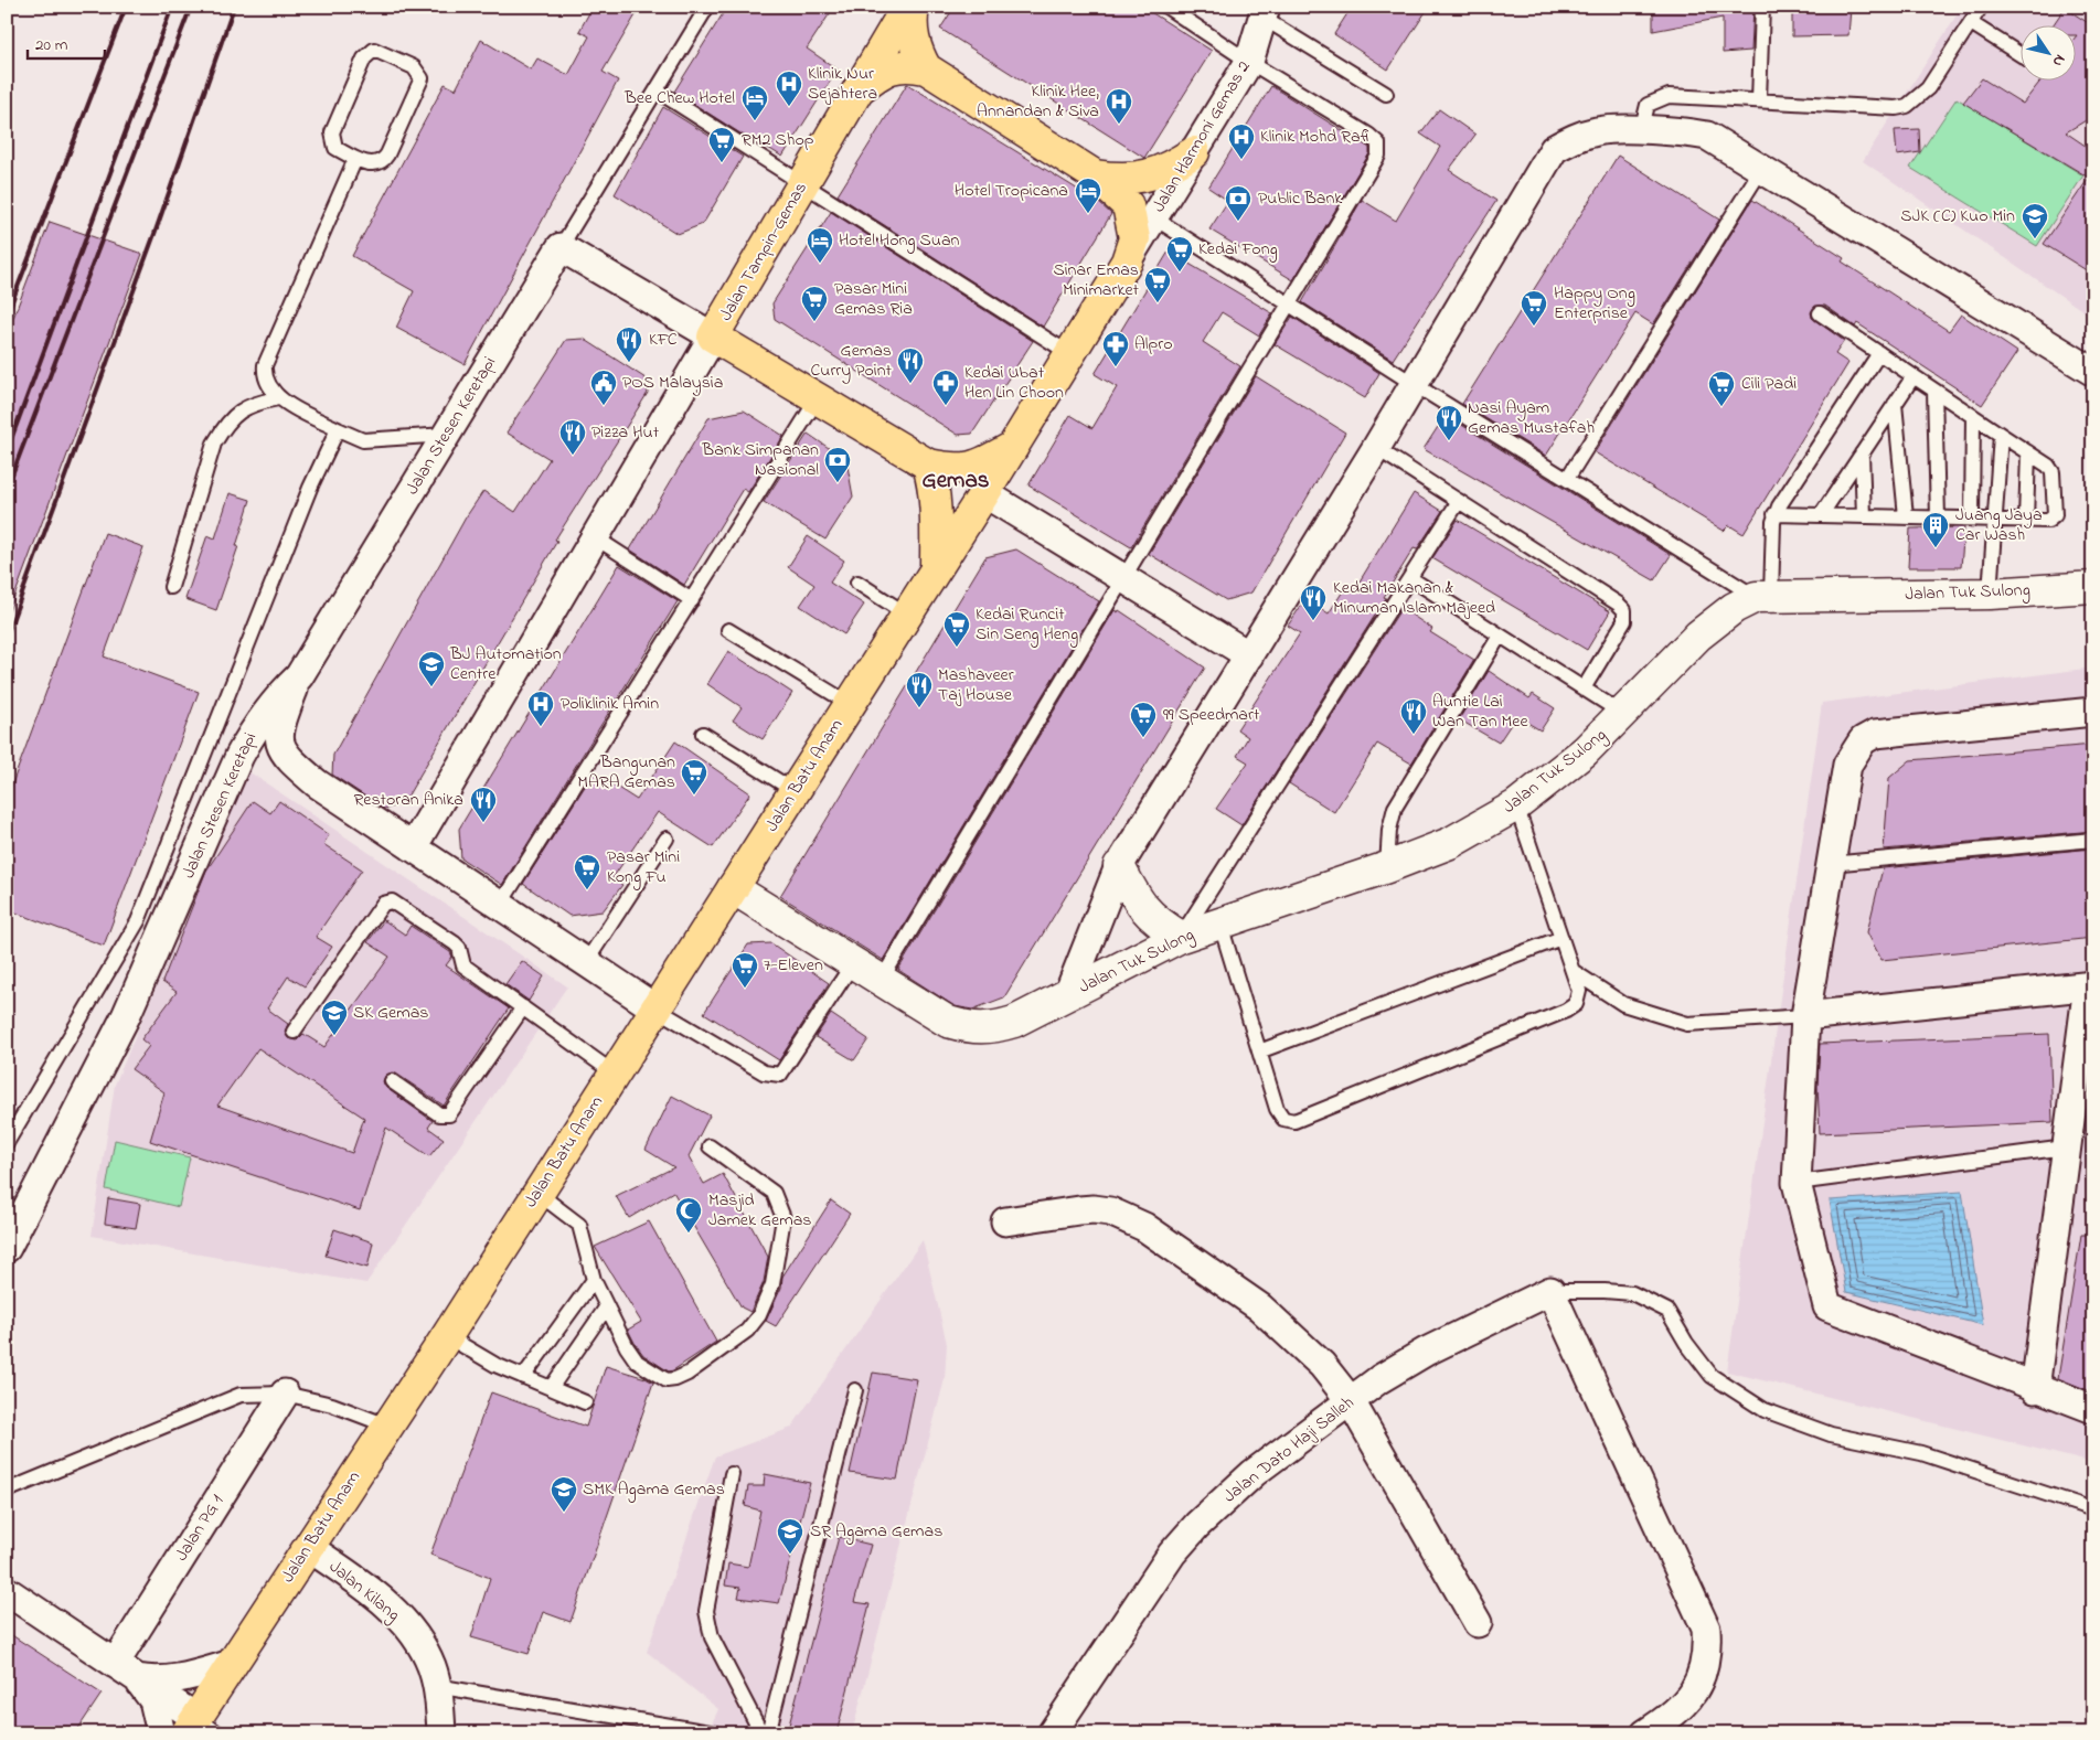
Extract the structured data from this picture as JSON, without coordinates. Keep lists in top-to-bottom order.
{
  "streets": {
    "highway": ["Jalan Tampin-Gemas", "Jalan Batu Anam"],
    "street": [
      "Jalan Harmoni Gemas 2",
      "Jalan Stesen Keretapi",
      "Jalan Tuk Sulong",
      "Jalan Dato Haji Salleh",
      "Jalan PG 1",
      "Jalan Kilang"
    ]
  },
  "crossings": [
    ["Jalan Tuk Sulong", "Jalan Batu Anam"],
    ["Jalan Batu Anam", "Jalan Kilang"]
  ],
  "districts": ["Gemas"],
  "places": {
    "hospital": [
      "Klinik Nur Sejahtera",
      "Klinik Hee, Annandan & Siva",
      "Klinik Mohd Rafi",
      "Poliklinik Amin"
    ],
    "hotel": ["Bee Chew Hotel", "Hotel Tropicana", "Hotel Hong Suan"],
    "supermarket": [
      "RM2 Shop",
      "Kedai Fong",
      "Sinar Emas Minimarket",
      "Pasar Mini Gemas Ria",
      "Happy Ong Enterprise",
      "Cili Padi",
      "Kedai Runcit Sin Seng Heng",
      "99 Speedmart",
      "Bangunan MARA Gemas",
      "Pasar Mini Kong Fu",
      "7-Eleven"
    ],
    "bank": ["Public Bank", "Bank Simpanan Nasional"],
    "school or university": [
      "SJK (C) Kuo Min",
      "BJ Automation Centre",
      "SK Gemas",
      "SMK Agama Gemas",
      "SR Agama Gemas"
    ],
    "restaurant": [
      "KFC",
      "Gemas Curry Point",
      "Nasi Ayam Gemas Mustafah",
      "Pizza Hut",
      "Kedai Makanan & Minuman Islam Majeed",
      "Mashaveer Taj House",
      "Auntie Lai Wan Tan Mee",
      "Restoran Anika"
    ],
    "pharmacy": ["Alpro", "Kedai Ubat Hen Lin Choon"],
    "public building": ["POS Malaysia"],
    "building": ["Juang Jaya Car Wash"],
    "mosque": ["Masjid Jamek Gemas"]
  },
  "scale_bar": "20 m",
  "north": "bottom right"
}
